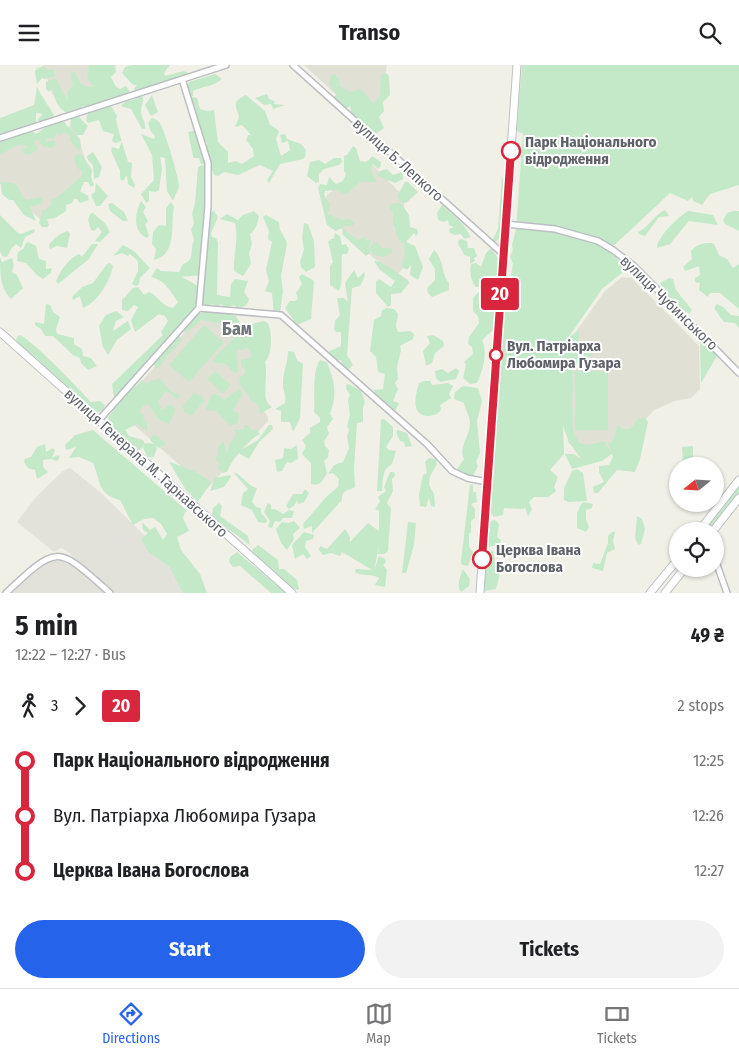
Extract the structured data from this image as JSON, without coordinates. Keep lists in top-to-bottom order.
{
  "streets": {
    "main road": ["вулиця Генерала М. Тарнавського"],
    "street": ["вулиця Б. Лепкого", "вулиця Чубинського"]
  },
  "districts": ["Бам"],
  "places": ["Парк Національного відродження", "Вул. Патріарха Любомира Гузара", "Церква Івана Богослова"],
  "lines": ["bus line 20"],
  "north": "left",
  "page": {
    "header": "Transo",
    "on_map": "20",
    "heading": ["5 min", "12:22 – 12:27 · Bus", "49 ₴"],
    "legs": ["3", "20", "2 stops"],
    "list": [
      {
        "name": "Парк Національного відродження",
        "value": "12:25"
      },
      {
        "name": "Вул. Патріарха Любомира Гузара",
        "value": "12:26"
      },
      {
        "name": "Церква Івана Богослова",
        "value": "12:27"
      }
    ],
    "buttons": ["Start", "Tickets"],
    "tabs": ["Directions", "Map", "Tickets"]
  }
}
